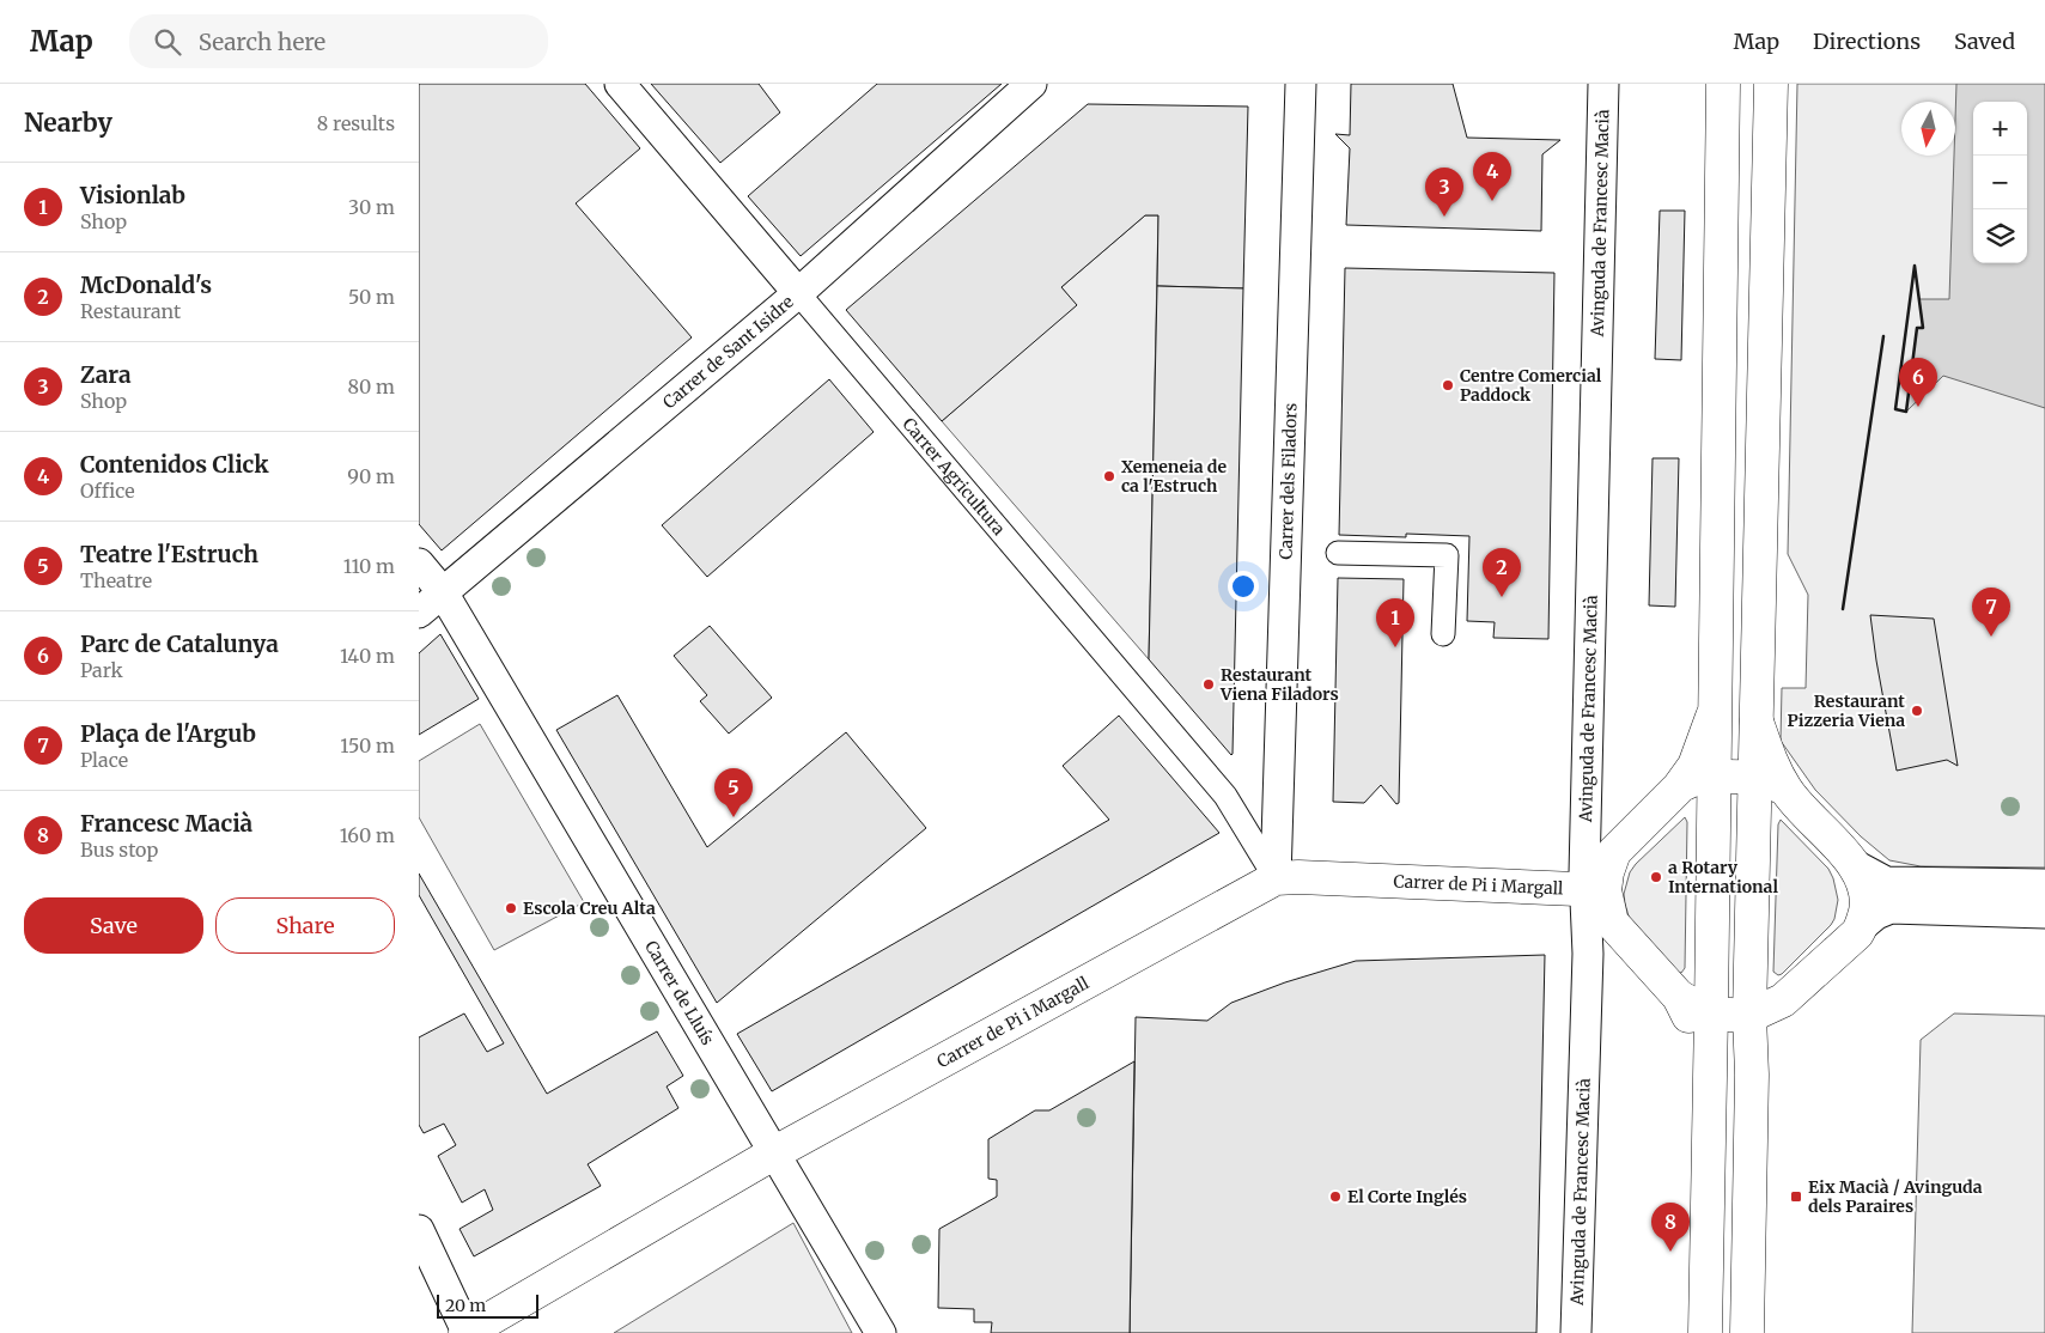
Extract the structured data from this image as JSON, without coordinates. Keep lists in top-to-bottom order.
{
  "streets": {
    "main road": ["Avinguda de Francesc Macià", "Carrer de Pi i Margall"],
    "street": [
      "Carrer de Sant Isidre",
      "Carrer Agricultura",
      "Carrer dels Filadors",
      "Carrer de Lluís"
    ]
  },
  "crossings": [
    ["Avinguda de Francesc Macià", "Carrer de Pi i Margall"],
    ["Carrer de Sant Isidre", "Carrer Agricultura"],
    ["Carrer de Sant Isidre", "Carrer de Lluís"],
    ["Carrer Agricultura", "Carrer dels Filadors"],
    ["Carrer Agricultura", "Carrer de Pi i Margall"],
    ["Carrer dels Filadors", "Carrer de Pi i Margall"],
    ["Carrer de Pi i Margall", "Carrer de Lluís"]
  ],
  "places": {
    "other": [
      "Centre Comercial Paddock",
      "Xemeneia de ca l'Estruch",
      "Restaurant Viena Filadors",
      "Restaurant Pizzeria Viena",
      "a Rotary International",
      "Escola Creu Alta",
      "El Corte Inglés"
    ],
    "transit": ["Eix Macià / Avinguda dels Paraires"]
  },
  "scale_bar": "20 m",
  "north": "bottom",
  "page": {
    "header": "Map",
    "search": "Search here",
    "nav": ["Map", "Directions", "Saved"],
    "heading": ["Nearby", "8 results"],
    "map_buttons": ["+", "−"],
    "pins": [
      "4",
      "3",
      "6",
      "2",
      "7",
      "1",
      "5",
      "8"
    ],
    "list": [
      {
        "mark": "1",
        "name": "Visionlab",
        "note": "Shop",
        "value": "30 m"
      },
      {
        "mark": "2",
        "name": "McDonald's",
        "note": "Restaurant",
        "value": "50 m"
      },
      {
        "mark": "3",
        "name": "Zara",
        "note": "Shop",
        "value": "80 m"
      },
      {
        "mark": "4",
        "name": "Contenidos Click",
        "note": "Office",
        "value": "90 m"
      },
      {
        "mark": "5",
        "name": "Teatre l'Estruch",
        "note": "Theatre",
        "value": "110 m"
      },
      {
        "mark": "6",
        "name": "Parc de Catalunya",
        "note": "Park",
        "value": "140 m"
      },
      {
        "mark": "7",
        "name": "Plaça de l'Argub",
        "note": "Place",
        "value": "150 m"
      },
      {
        "mark": "8",
        "name": "Francesc Macià",
        "note": "Bus stop",
        "value": "160 m"
      }
    ],
    "buttons": ["Save", "Share"],
    "scale": "20 m"
  }
}
